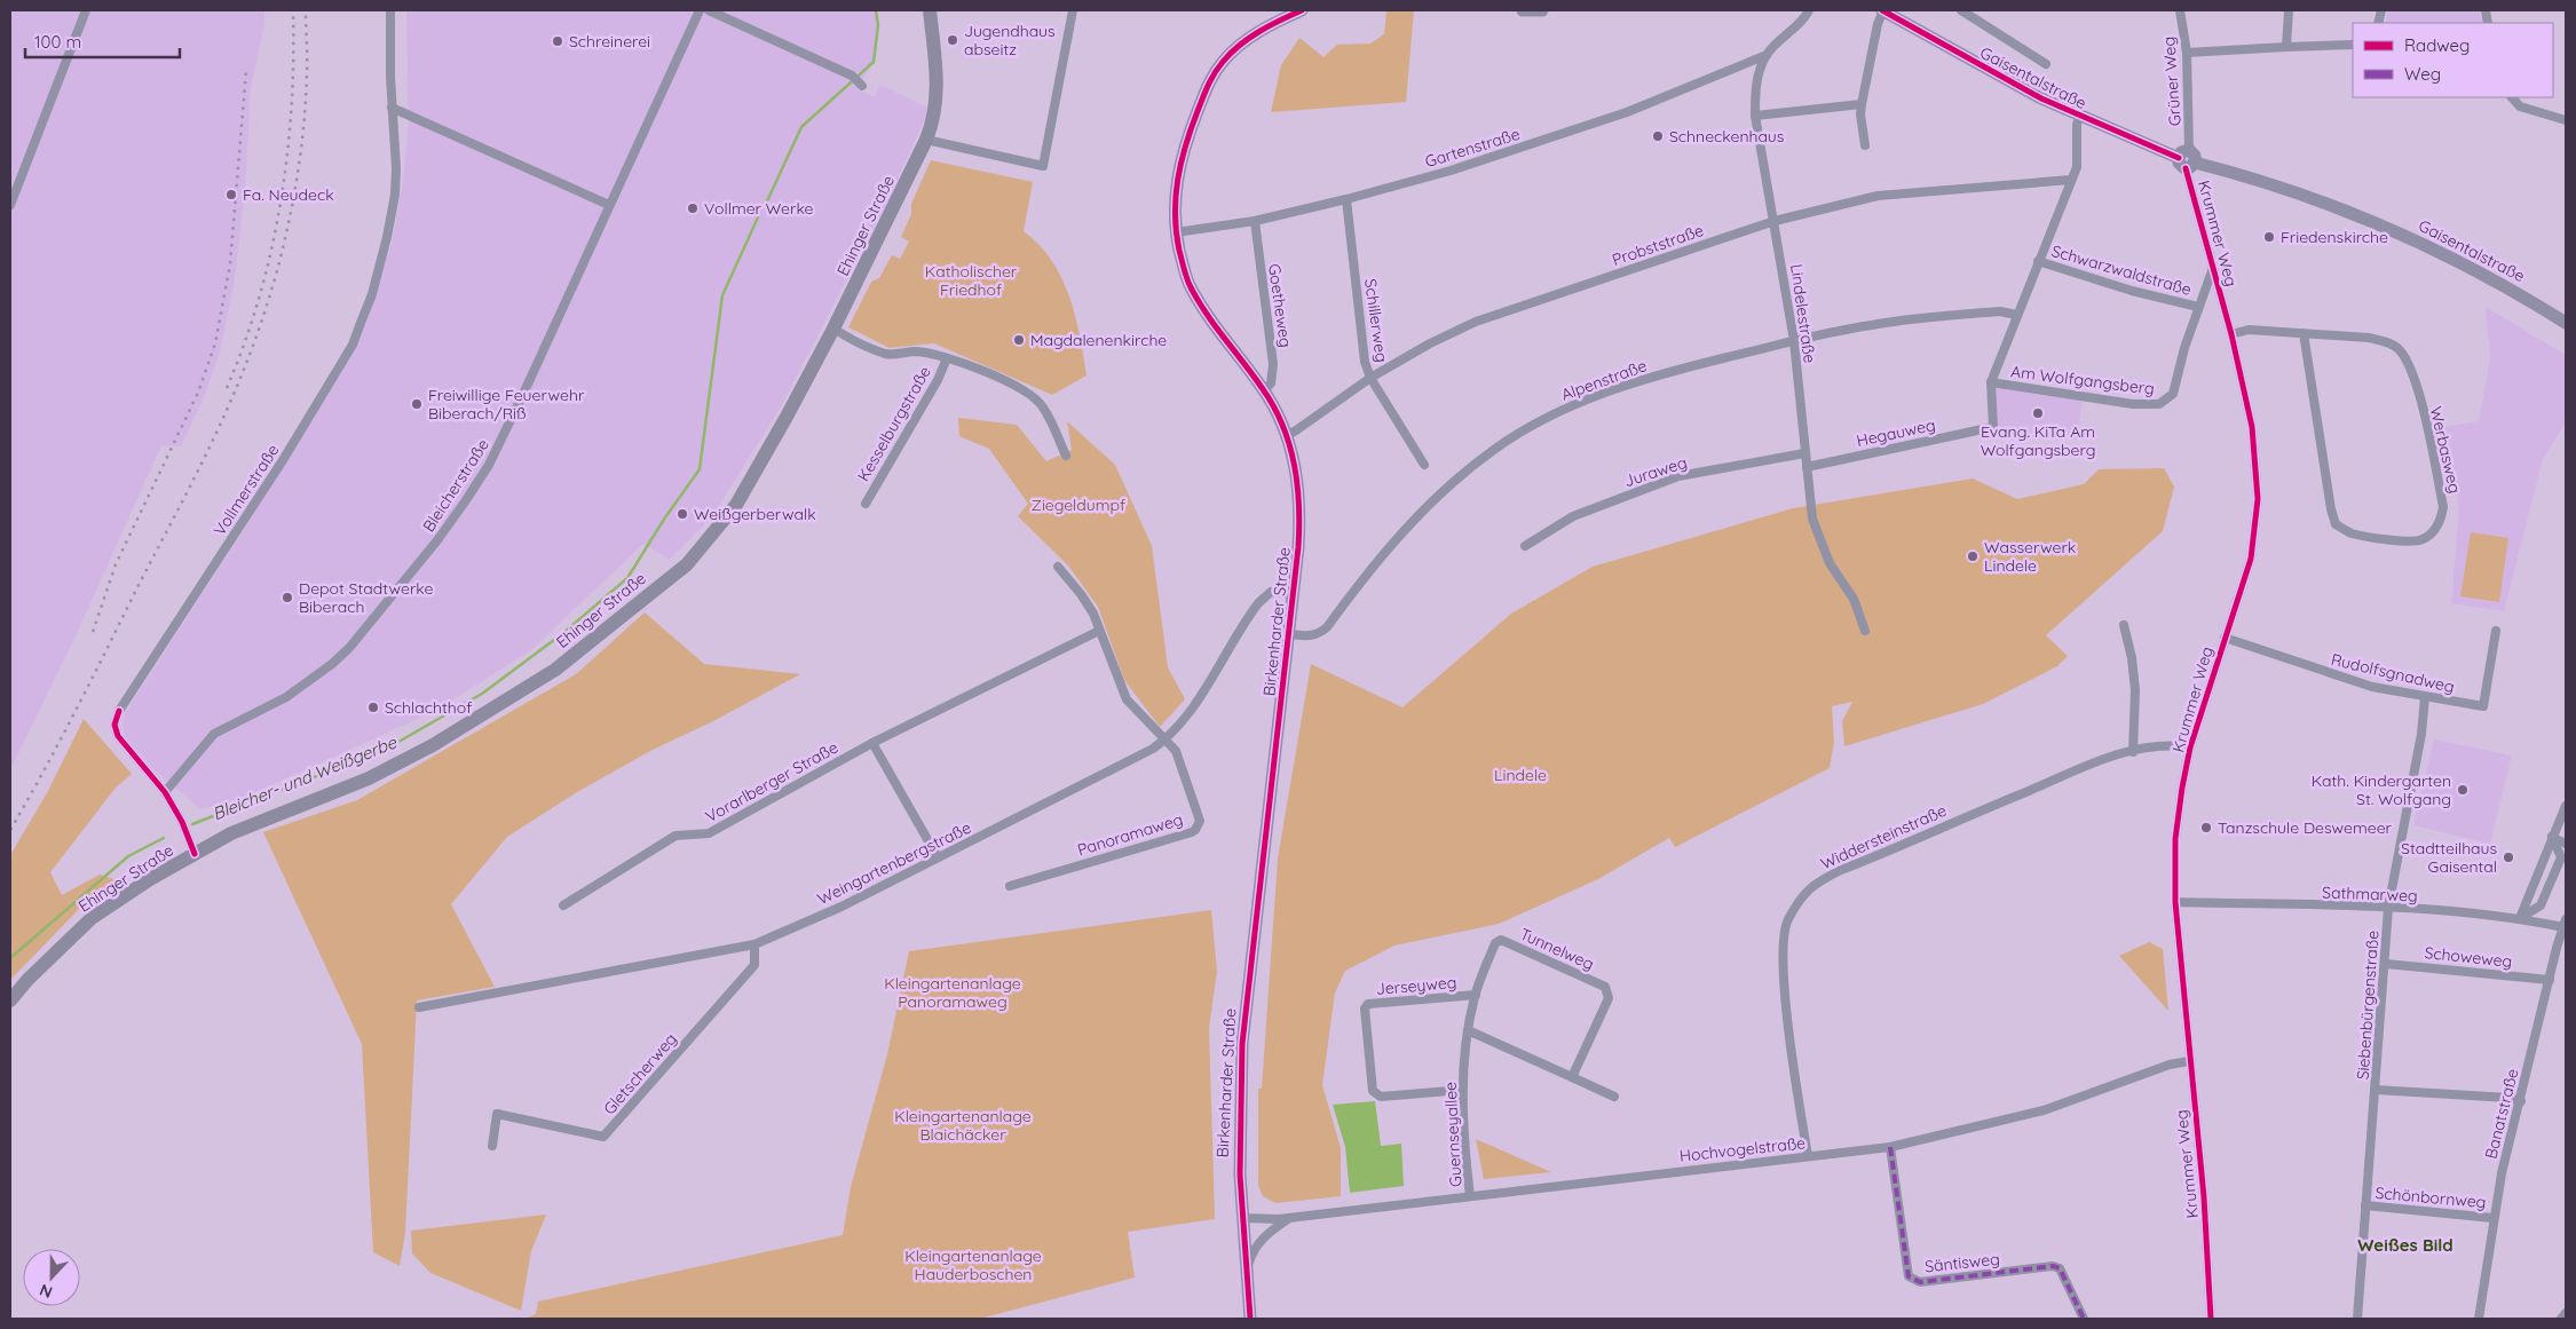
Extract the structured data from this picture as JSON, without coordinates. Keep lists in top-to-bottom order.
{
  "streets": {
    "main road": ["Gaisentalstraße", "Ehinger Straße", "Birkenharder Straße"],
    "street": [
      "Grüner Weg",
      "Gartenstraße",
      "Krummer Weg",
      "Probststraße",
      "Schwarzwaldstraße",
      "Goetheweg",
      "Lindelestraße",
      "Schillerweg",
      "Alpenstraße",
      "Am Wolfgangsberg",
      "Kesselburgstraße",
      "Hegauweg",
      "Werbasweg",
      "Juraweg",
      "Bleicherstraße",
      "Vollmerstraße",
      "Rudolfsgnadweg",
      "Vorarlberger Straße",
      "Panoramaweg",
      "Widdersteinstraße",
      "Weingartenbergstraße",
      "Sathmarweg",
      "Tunnelweg",
      "Schoweweg",
      "Jerseyweg",
      "Siebenbürgenstraße",
      "Gletscherweg",
      "Banatstraße",
      "Guernseyallee",
      "Hochvogelstraße",
      "Schönbornweg",
      "Säntisweg"
    ]
  },
  "crossings": [
    ["Gaisentalstraße", "Grüner Weg"],
    ["Gaisentalstraße", "Krummer Weg"],
    ["Gaisentalstraße", "Schwarzwaldstraße"],
    ["Grüner Weg", "Krummer Weg"],
    ["Gartenstraße", "Goetheweg"],
    ["Gartenstraße", "Lindelestraße"],
    ["Gartenstraße", "Schillerweg"],
    ["Gartenstraße", "Birkenharder Straße"],
    ["Ehinger Straße", "Vollmerstraße"],
    ["Krummer Weg", "Am Wolfgangsberg"],
    ["Krummer Weg", "Werbasweg"],
    ["Krummer Weg", "Rudolfsgnadweg"],
    ["Krummer Weg", "Widdersteinstraße"],
    ["Krummer Weg", "Sathmarweg"],
    ["Krummer Weg", "Hochvogelstraße"],
    ["Probststraße", "Schwarzwaldstraße"],
    ["Probststraße", "Lindelestraße"],
    ["Probststraße", "Schillerweg"],
    ["Probststraße", "Birkenharder Straße"],
    ["Schwarzwaldstraße", "Alpenstraße"],
    ["Schwarzwaldstraße", "Am Wolfgangsberg"],
    ["Schwarzwaldstraße", "Hegauweg"],
    ["Goetheweg", "Birkenharder Straße"],
    ["Lindelestraße", "Alpenstraße"],
    ["Lindelestraße", "Hegauweg"],
    ["Lindelestraße", "Juraweg"],
    ["Alpenstraße", "Birkenharder Straße"],
    ["Bleicherstraße", "Vollmerstraße"],
    ["Birkenharder Straße", "Weingartenbergstraße"],
    ["Birkenharder Straße", "Hochvogelstraße"],
    ["Rudolfsgnadweg", "Siebenbürgenstraße"],
    ["Panoramaweg", "Weingartenbergstraße"],
    ["Widdersteinstraße", "Hochvogelstraße"],
    ["Weingartenbergstraße", "Gletscherweg"],
    ["Sathmarweg", "Siebenbürgenstraße"],
    ["Sathmarweg", "Banatstraße"],
    ["Tunnelweg", "Guernseyallee"],
    ["Schoweweg", "Siebenbürgenstraße"],
    ["Schoweweg", "Banatstraße"],
    ["Jerseyweg", "Guernseyallee"],
    ["Siebenbürgenstraße", "Schönbornweg"],
    ["Banatstraße", "Schönbornweg"],
    ["Guernseyallee", "Hochvogelstraße"],
    ["Hochvogelstraße", "Säntisweg"]
  ],
  "districts": ["Weißes Bild"],
  "water": ["Bleicher- und Weißgerbe"],
  "parks": [
    "Katholischer Friedhof",
    "Ziegeldumpf",
    "Lindele",
    "Kleingartenanlage Panoramaweg",
    "Kleingartenanlage Blaichäcker",
    "Kleingartenanlage Hauderboschen"
  ],
  "places": [
    "Jugendhaus abseitz",
    "Schreinerei",
    "Schneckenhaus",
    "Fa. Neudeck",
    "Vollmer Werke",
    "Friedenskirche",
    "Magdalenenkirche",
    "Freiwillige Feuerwehr Biberach/Riß",
    "Evang. KiTa Am Wolfgangsberg",
    "Weißgerberwalk",
    "Wasserwerk Lindele",
    "Depot Stadtwerke Biberach",
    "Schlachthof",
    "Kath. Kindergarten St. Wolfgang",
    "Tanzschule Deswemeer",
    "Stadtteilhaus Gaisental"
  ],
  "legend": ["Radweg", "Weg"],
  "scale_bar": "100 m",
  "north": "bottom"
}
